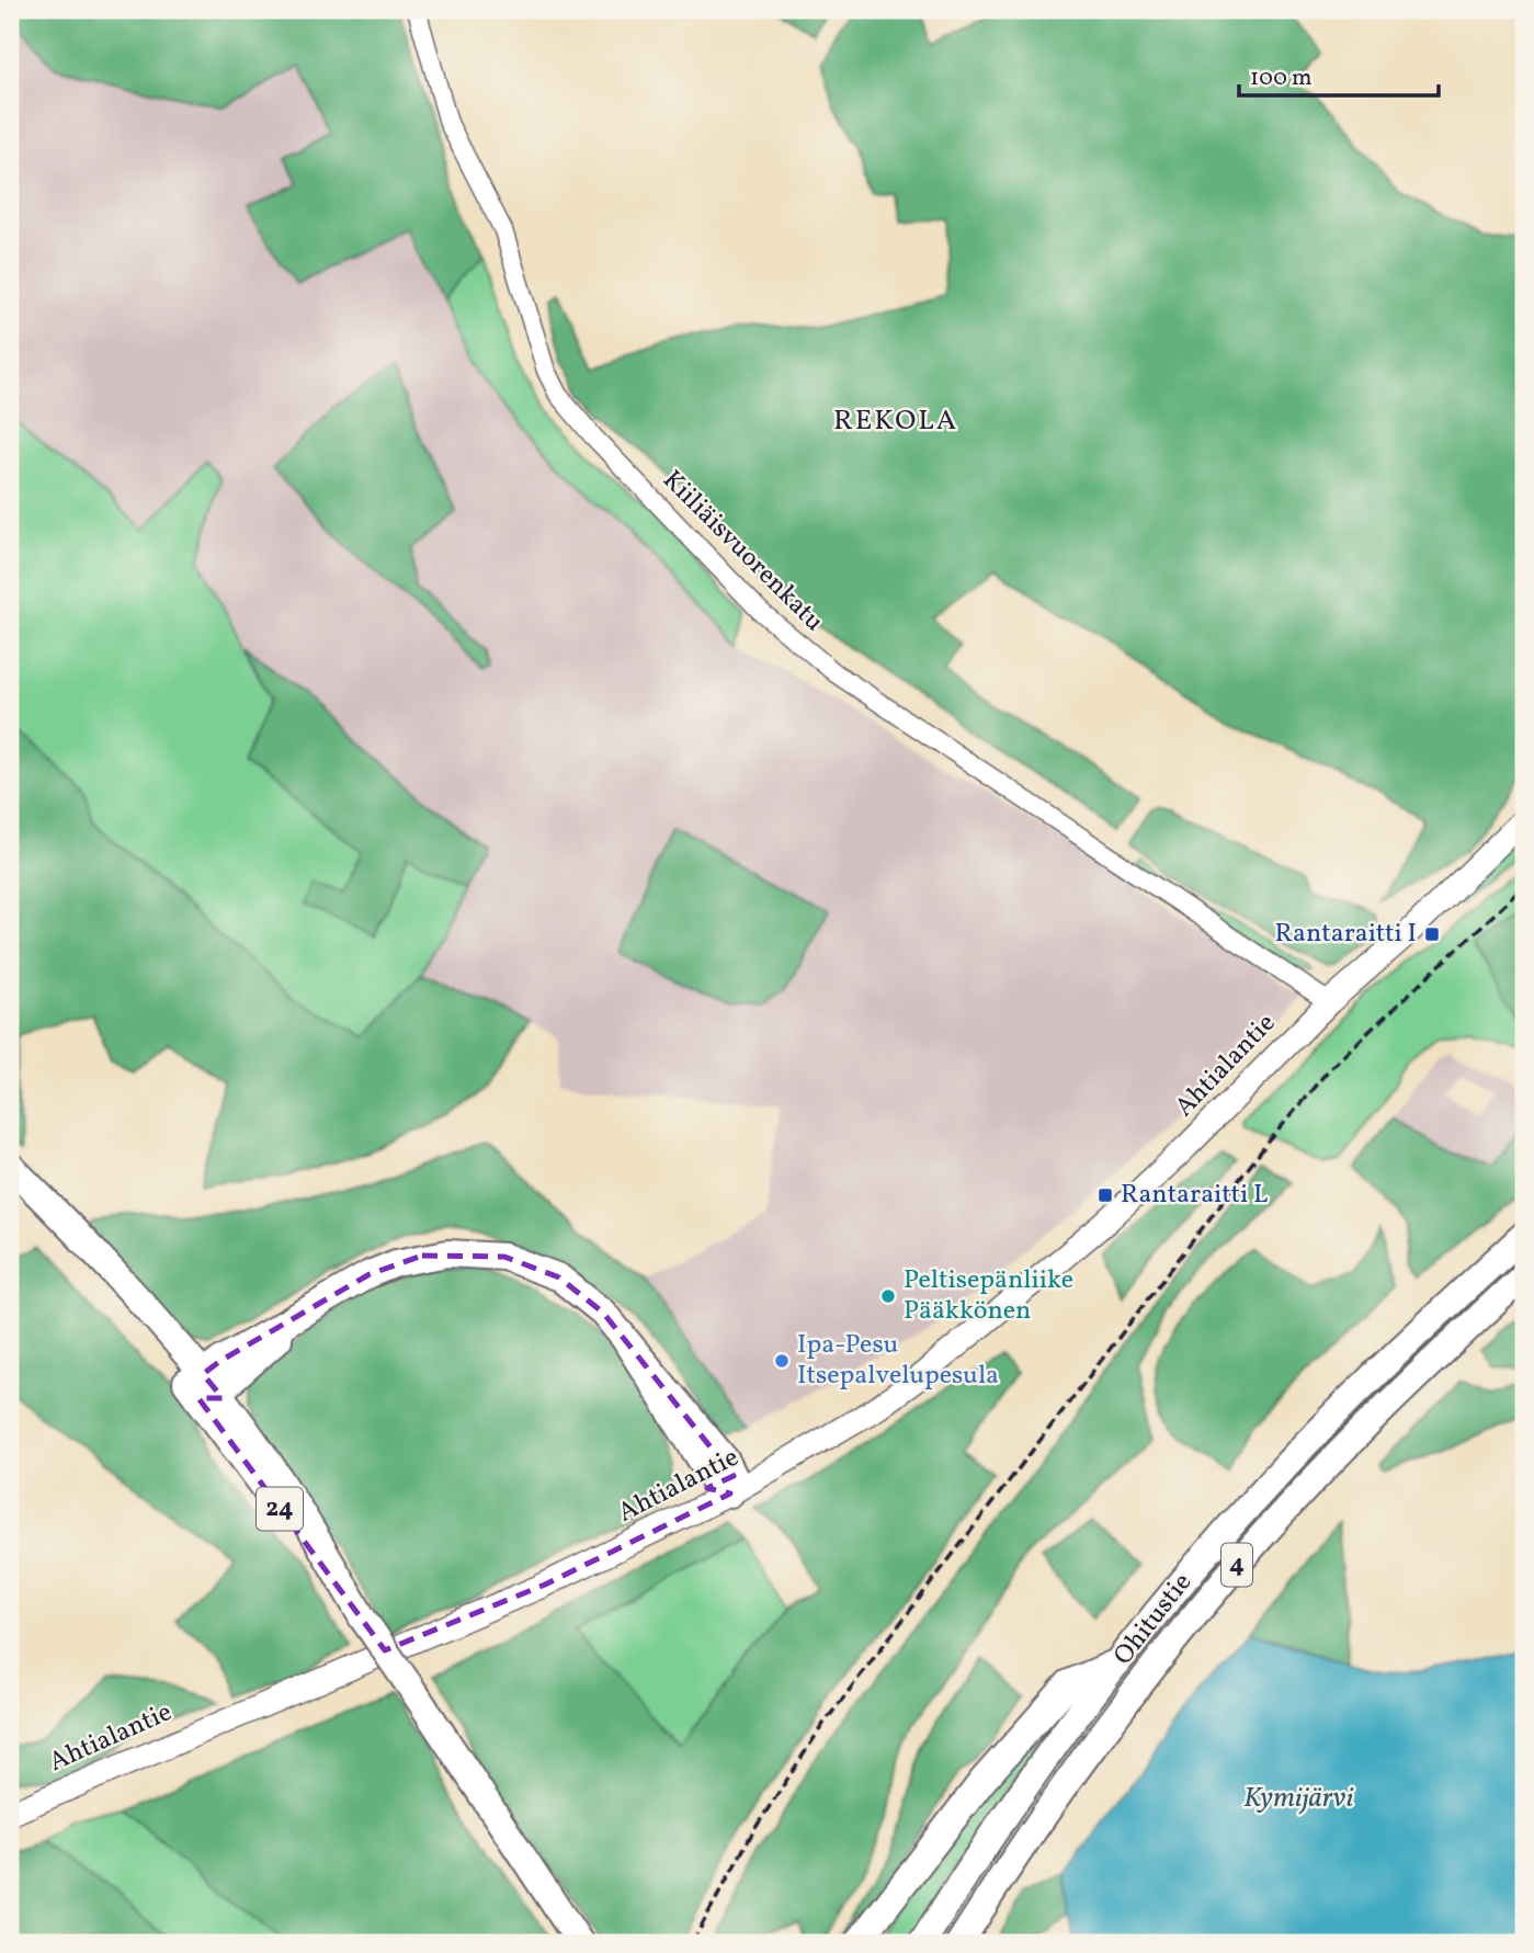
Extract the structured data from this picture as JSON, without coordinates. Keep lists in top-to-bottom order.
{
  "streets": {
    "highway": ["24", "4", "Ohitustie"],
    "main road": ["Ahtialantie"],
    "street": ["Kiiliäisvuorenkatu"]
  },
  "crossings": [
    ["Kiiliäisvuorenkatu", "Ahtialantie"]
  ],
  "districts": ["REKOLA"],
  "water": ["Kymijärvi"],
  "places": {
    "transit": ["Rantaraitti I", "Rantaraitti L"],
    "other": ["Peltisepänliike Pääkkönen", "Ipa-Pesu Itsepalvelupesula"]
  },
  "scale_bar": "100 m"
}
